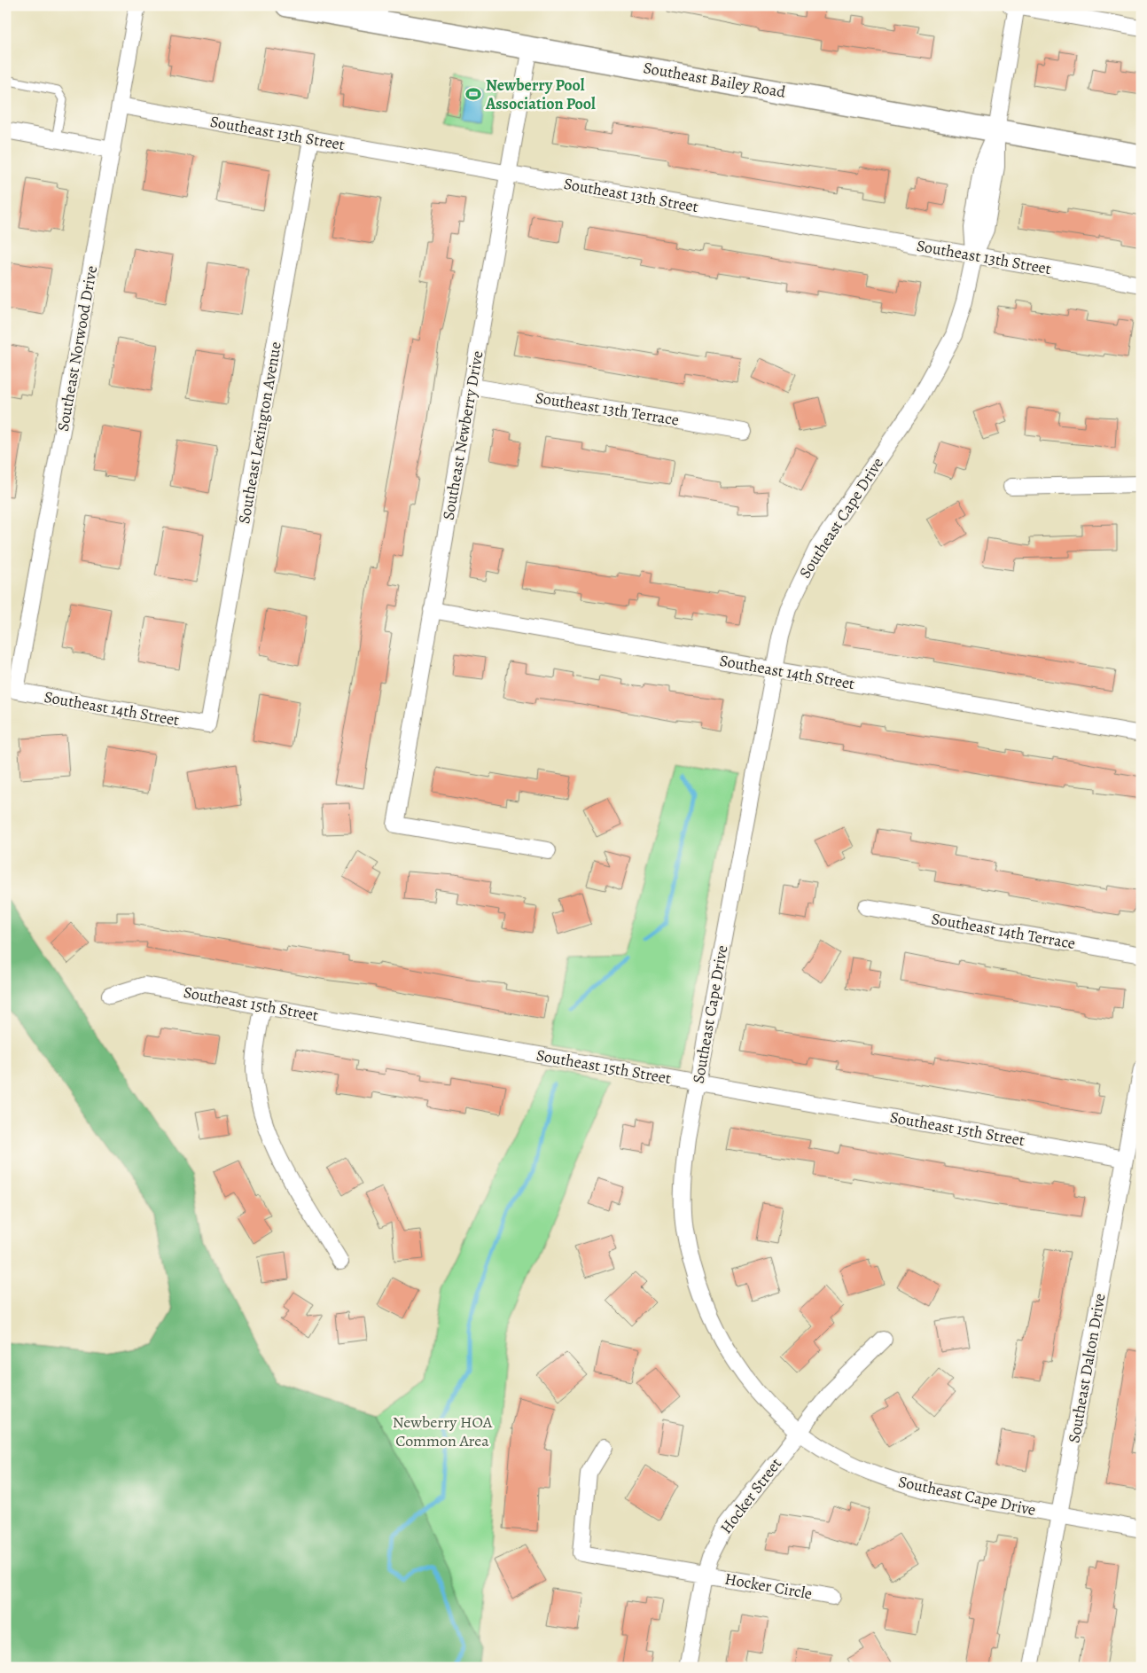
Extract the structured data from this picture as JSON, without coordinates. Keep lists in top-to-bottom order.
{
  "streets": {
    "main road": ["Southeast Bailey Road"],
    "street": [
      "Southeast 13th Street",
      "Southeast Norwood Drive",
      "Southeast 13th Terrace",
      "Southeast Lexington Avenue",
      "Southeast Newberry Drive",
      "Southeast Cape Drive",
      "Southeast 14th Street",
      "Southeast 14th Terrace",
      "Southeast 15th Street",
      "Southeast Dalton Drive",
      "Hocker Street",
      "Hocker Circle"
    ]
  },
  "crossings": [
    ["Southeast Bailey Road", "Southeast Newberry Drive"],
    ["Southeast Bailey Road", "Southeast Cape Drive"],
    ["Southeast 13th Street", "Southeast Norwood Drive"],
    ["Southeast 13th Street", "Southeast Lexington Avenue"],
    ["Southeast 13th Street", "Southeast Newberry Drive"],
    ["Southeast 13th Street", "Southeast Cape Drive"],
    ["Southeast Norwood Drive", "Southeast 14th Street"],
    ["Southeast 13th Terrace", "Southeast Newberry Drive"],
    ["Southeast Lexington Avenue", "Southeast 14th Street"],
    ["Southeast Newberry Drive", "Southeast 14th Street"],
    ["Southeast Cape Drive", "Southeast 14th Street"],
    ["Southeast Cape Drive", "Southeast 15th Street"],
    ["Southeast Cape Drive", "Southeast Dalton Drive"],
    ["Southeast Cape Drive", "Hocker Street"],
    ["Southeast 15th Street", "Southeast Dalton Drive"],
    ["Hocker Street", "Hocker Circle"]
  ],
  "parks": ["Newberry HOA Common Area"],
  "places": {
    "sports": ["Newberry Pool Association Pool"]
  }
}
